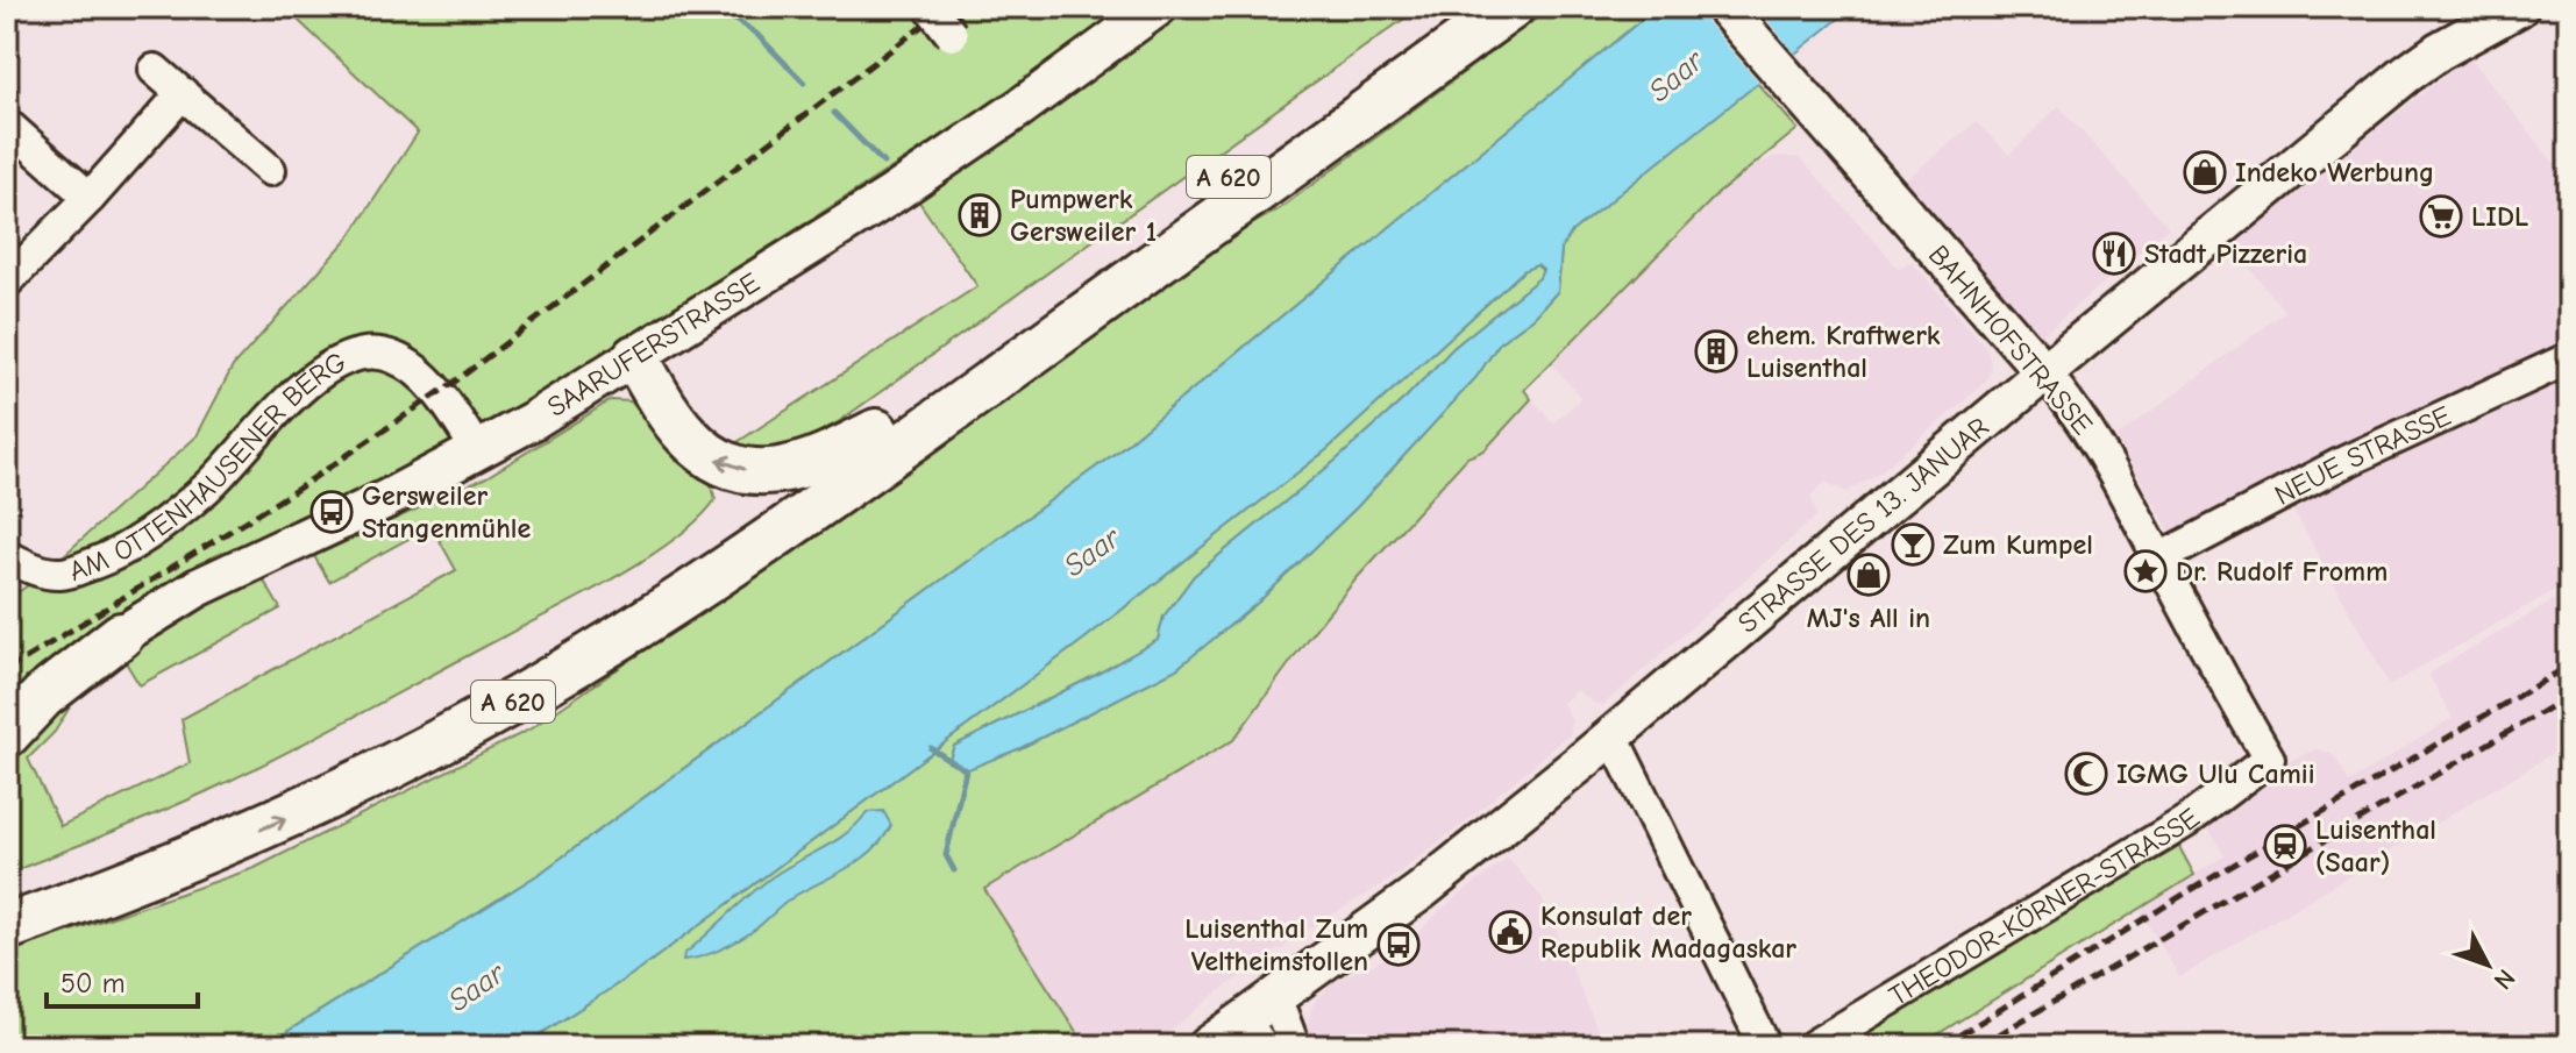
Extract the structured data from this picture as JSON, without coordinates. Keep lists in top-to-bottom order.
{
  "streets": {
    "highway": ["A 620"],
    "main road": ["BAHNHOFSTRASSE", "SAARUFERSTRASSE", "STRASSE DES 13. JANUAR"],
    "street": ["NEUE STRASSE", "AM OTTENHAUSENER BERG", "THEODOR-KÖRNER-STRASSE"]
  },
  "crossings": [
    ["BAHNHOFSTRASSE", "NEUE STRASSE"],
    ["BAHNHOFSTRASSE", "STRASSE DES 13. JANUAR"],
    ["BAHNHOFSTRASSE", "THEODOR-KÖRNER-STRASSE"],
    ["SAARUFERSTRASSE", "AM OTTENHAUSENER BERG"]
  ],
  "water": ["Saar"],
  "places": {
    "shop": ["Indeko Werbung", "MJ's All in"],
    "building": ["Pumpwerk Gersweiler 1", "ehem. Kraftwerk Luisenthal"],
    "supermarket": ["LIDL"],
    "restaurant": ["Stadt Pizzeria"],
    "bus stop": ["Gersweiler Stangenmühle", "Luisenthal Zum Veltheimstollen"],
    "bar": ["Zum Kumpel"],
    "place": ["Dr. Rudolf Fromm"],
    "mosque": ["IGMG Ulu Camii"],
    "station": ["Luisenthal (Saar)"],
    "public building": ["Konsulat der Republik Madagaskar"]
  },
  "scale_bar": "50 m",
  "north": "bottom right"
}
